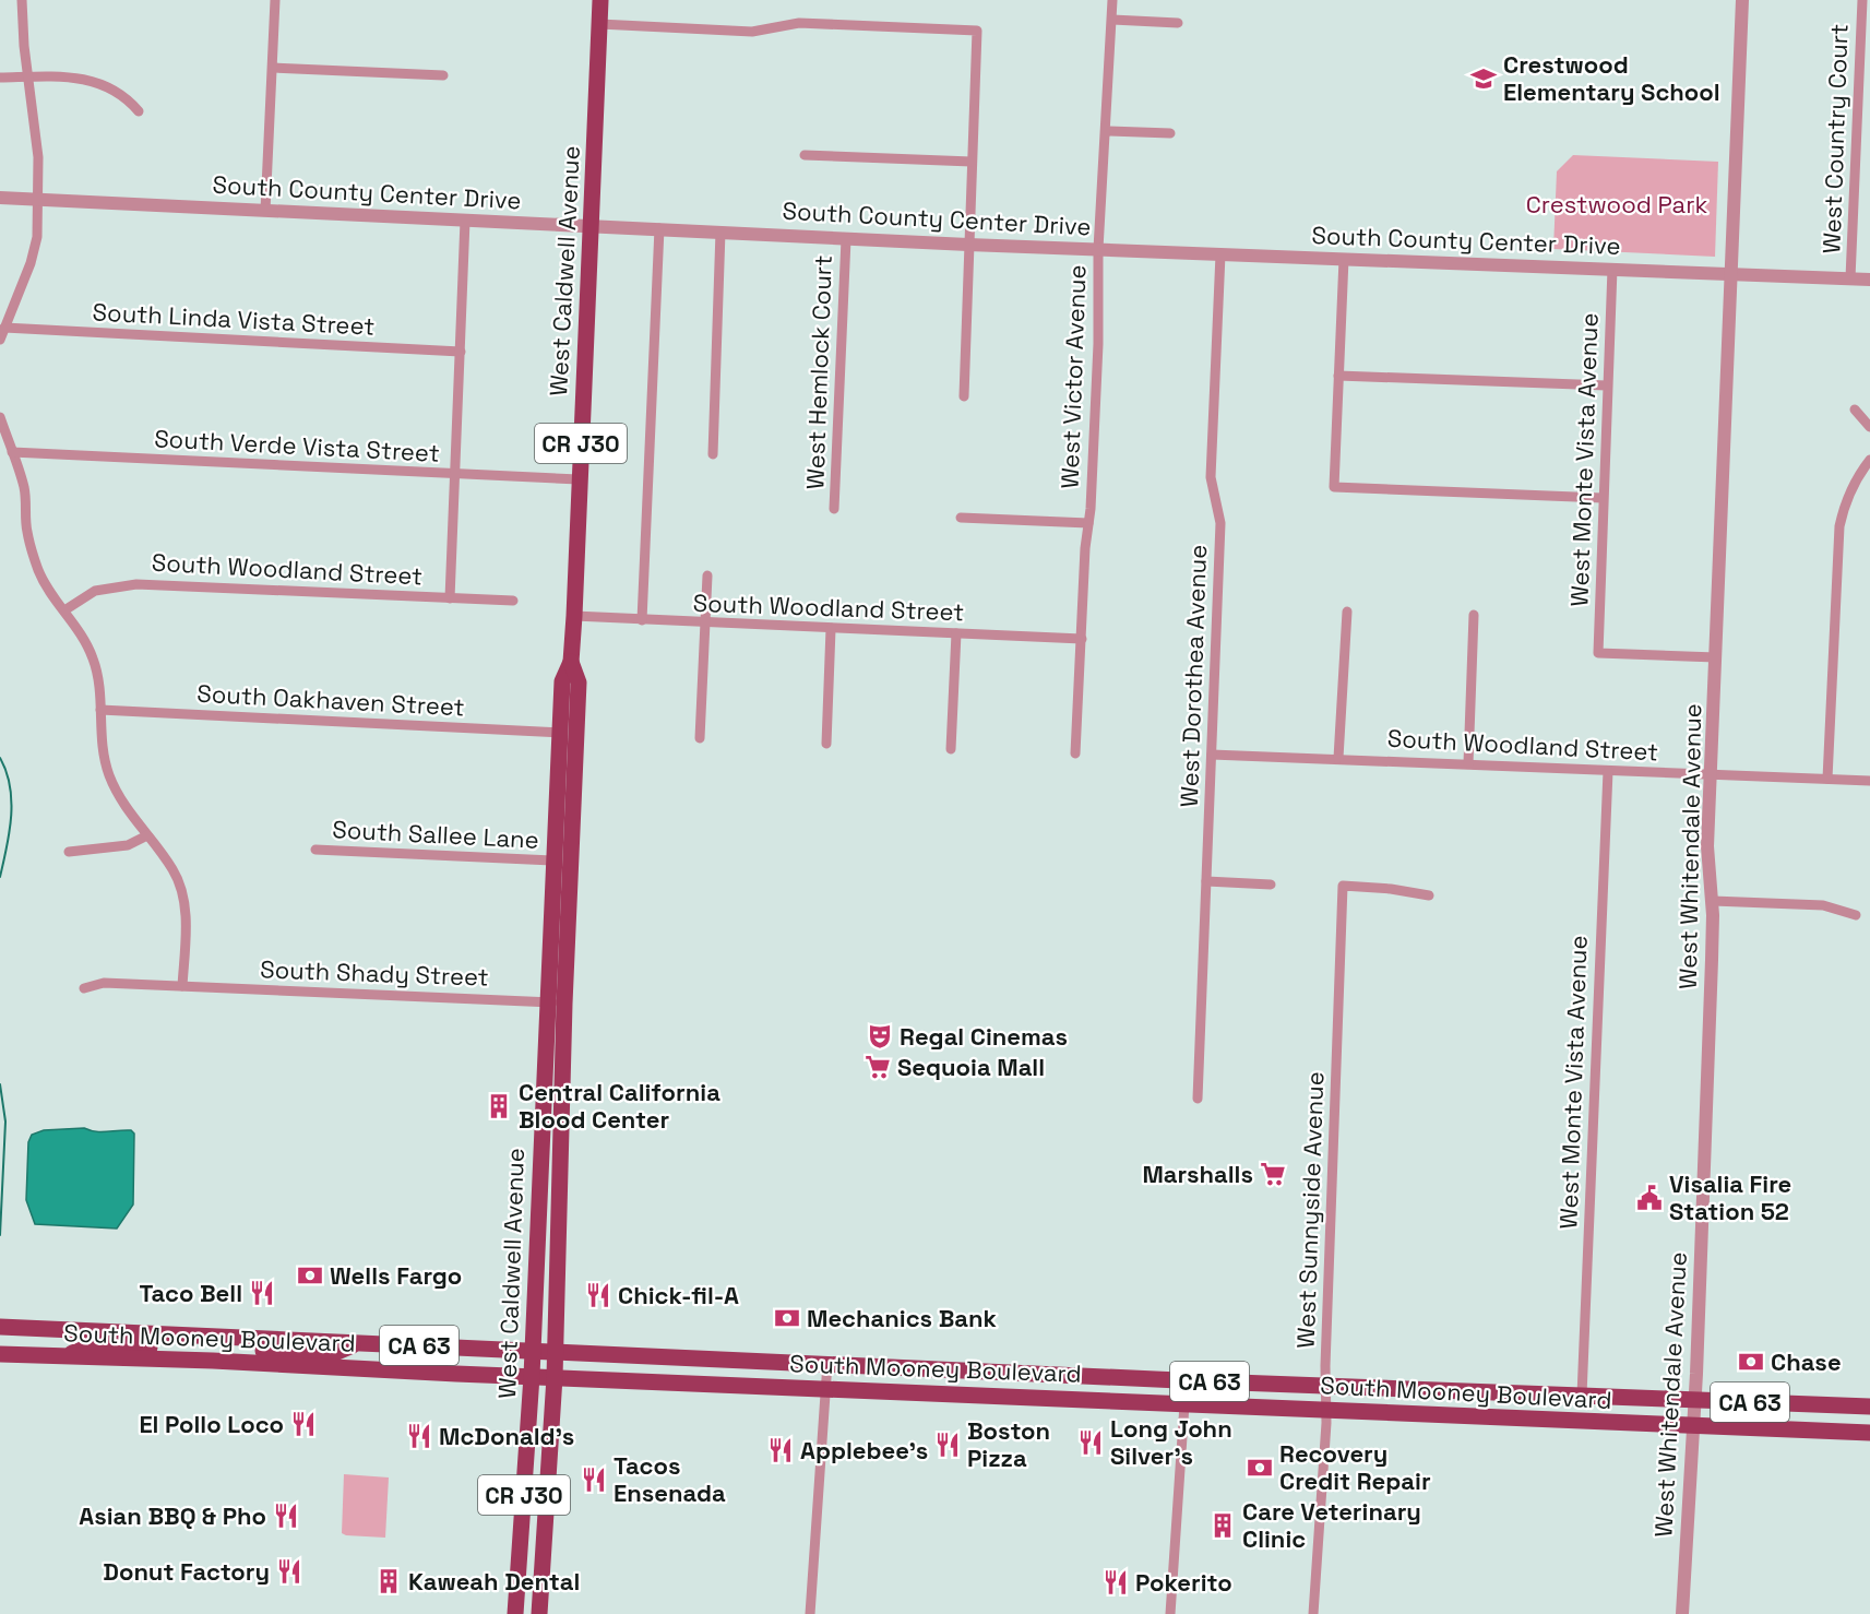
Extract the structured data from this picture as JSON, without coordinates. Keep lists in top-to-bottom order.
{
  "streets": {
    "main road": [
      "West Caldwell Avenue",
      "CR J30",
      "South Mooney Boulevard",
      "CA 63"
    ],
    "street": [
      "West Country Court",
      "South County Center Drive",
      "South Linda Vista Street",
      "West Hemlock Court",
      "West Victor Avenue",
      "South Verde Vista Street",
      "West Monte Vista Avenue",
      "South Woodland Street",
      "West Dorothea Avenue",
      "South Oakhaven Street",
      "South Sallee Lane",
      "West Whitendale Avenue",
      "South Shady Street",
      "West Sunnyside Avenue"
    ]
  },
  "crossings": [
    ["West Country Court", "South County Center Drive"],
    ["South County Center Drive", "West Caldwell Avenue"],
    ["South County Center Drive", "West Hemlock Court"],
    ["South County Center Drive", "West Victor Avenue"],
    ["South County Center Drive", "West Monte Vista Avenue"],
    ["South County Center Drive", "West Dorothea Avenue"],
    ["South County Center Drive", "West Whitendale Avenue"],
    ["West Caldwell Avenue", "South Verde Vista Street"],
    ["West Caldwell Avenue", "South Woodland Street"],
    ["West Caldwell Avenue", "South Oakhaven Street"],
    ["West Caldwell Avenue", "South Sallee Lane"],
    ["West Caldwell Avenue", "South Shady Street"],
    ["West Caldwell Avenue", "South Mooney Boulevard"],
    ["West Victor Avenue", "South Woodland Street"],
    ["West Monte Vista Avenue", "South Woodland Street"],
    ["West Monte Vista Avenue", "West Whitendale Avenue"],
    ["West Monte Vista Avenue", "South Mooney Boulevard"],
    ["South Woodland Street", "West Dorothea Avenue"],
    ["South Woodland Street", "West Whitendale Avenue"],
    ["West Whitendale Avenue", "South Mooney Boulevard"],
    ["West Sunnyside Avenue", "South Mooney Boulevard"]
  ],
  "parks": ["Crestwood Park"],
  "places": {
    "school or university": ["Crestwood Elementary School"],
    "theatre": ["Regal Cinemas"],
    "supermarket": ["Sequoia Mall", "Marshalls"],
    "building": ["Central California Blood Center", "Care Veterinary Clinic", "Kaweah Dental"],
    "public building": ["Visalia Fire Station 52"],
    "bank": [
      "Wells Fargo",
      "Mechanics Bank",
      "Chase",
      "Recovery Credit Repair"
    ],
    "restaurant": [
      "Taco Bell",
      "Chick-fil-A",
      "El Pollo Loco",
      "McDonald's",
      "Long John Silver's",
      "Boston Pizza",
      "Applebee's",
      "Tacos Ensenada",
      "Asian BBQ & Pho",
      "Donut Factory",
      "Pokerito"
    ]
  }
}
